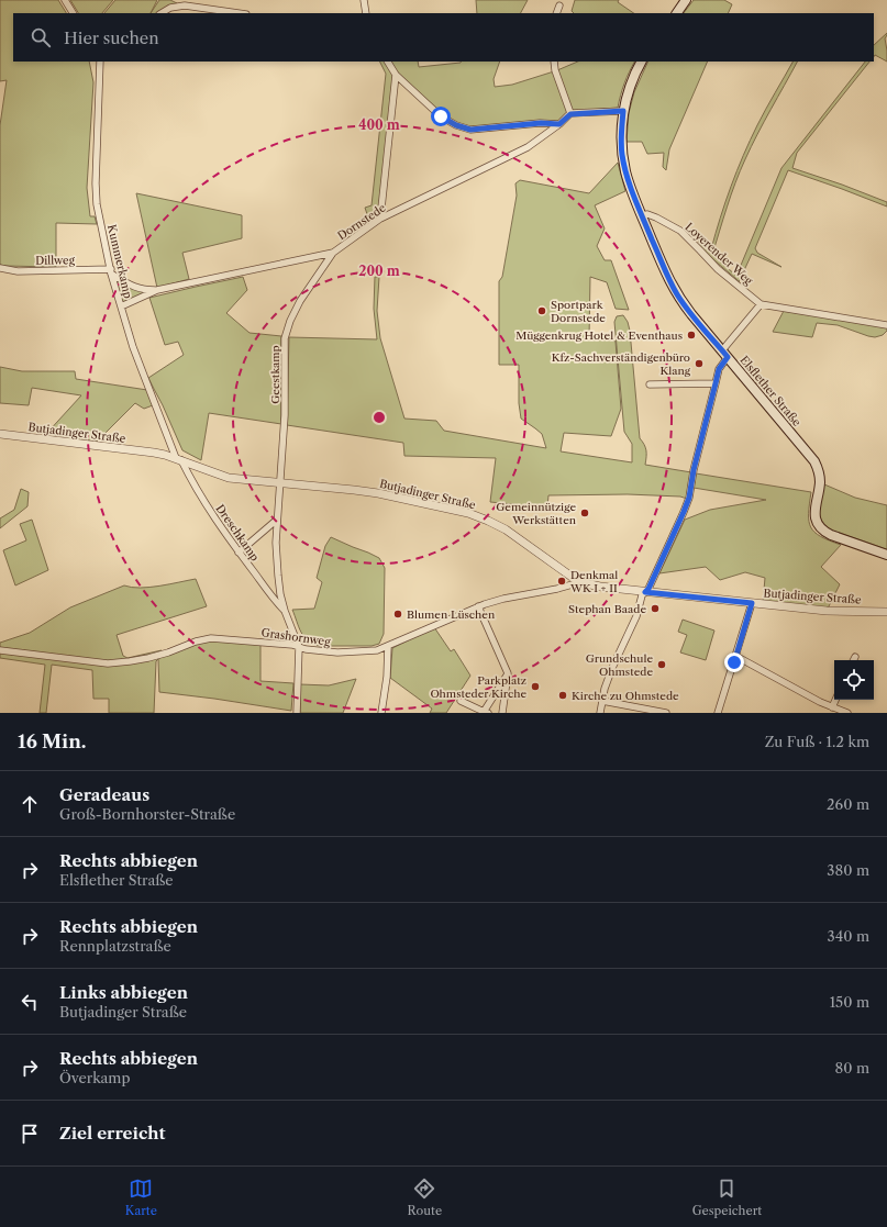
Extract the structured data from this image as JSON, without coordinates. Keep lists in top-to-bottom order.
{
  "streets": {
    "main road": ["Elsflether Straße"],
    "street": [
      "Dornstede",
      "Loyerender Weg",
      "Dillweg",
      "Kummerkamp",
      "Geestkamp",
      "Butjadinger Straße",
      "Dreschkamp",
      "Grashornweg"
    ]
  },
  "crossings": [
    ["Dornstede", "Dillweg"],
    ["Dornstede", "Kummerkamp"],
    ["Dornstede", "Geestkamp"],
    ["Loyerender Weg", "Elsflether Straße"],
    ["Dillweg", "Kummerkamp"],
    ["Kummerkamp", "Butjadinger Straße"],
    ["Kummerkamp", "Dreschkamp"],
    ["Geestkamp", "Butjadinger Straße"],
    ["Geestkamp", "Dreschkamp"],
    ["Butjadinger Straße", "Dreschkamp"],
    ["Butjadinger Straße", "Grashornweg"]
  ],
  "places": [
    "Sportpark Dornstede",
    "Müggenkrug Hotel & Eventhaus",
    "Kfz-Sachverständigenbüro Klang",
    "Gemeinnützige Werkstätten",
    "Denkmal WK I + II",
    "Stephan Baade",
    "Blumen Lüschen",
    "Grundschule Ohmstede",
    "Parkplatz Ohmsteder Kirche",
    "Kirche zu Ohmstede"
  ],
  "page": {
    "search": "Hier suchen",
    "heading": ["16 Min.", "Zu Fuß · 1.2 km"],
    "list": [
      ["Geradeaus", "Groß-Bornhorster-Straße", "260 m"],
      ["Rechts abbiegen", "Elsflether Straße", "380 m"],
      ["Rechts abbiegen", "Rennplatzstraße", "340 m"],
      ["Links abbiegen", "Butjadinger Straße", "150 m"],
      ["Rechts abbiegen", "Överkamp", "80 m"],
      "Ziel erreicht"
    ],
    "nav": ["Karte", "Route", "Gespeichert"]
  },
  "rings": ["400 m", "200 m"]
}
